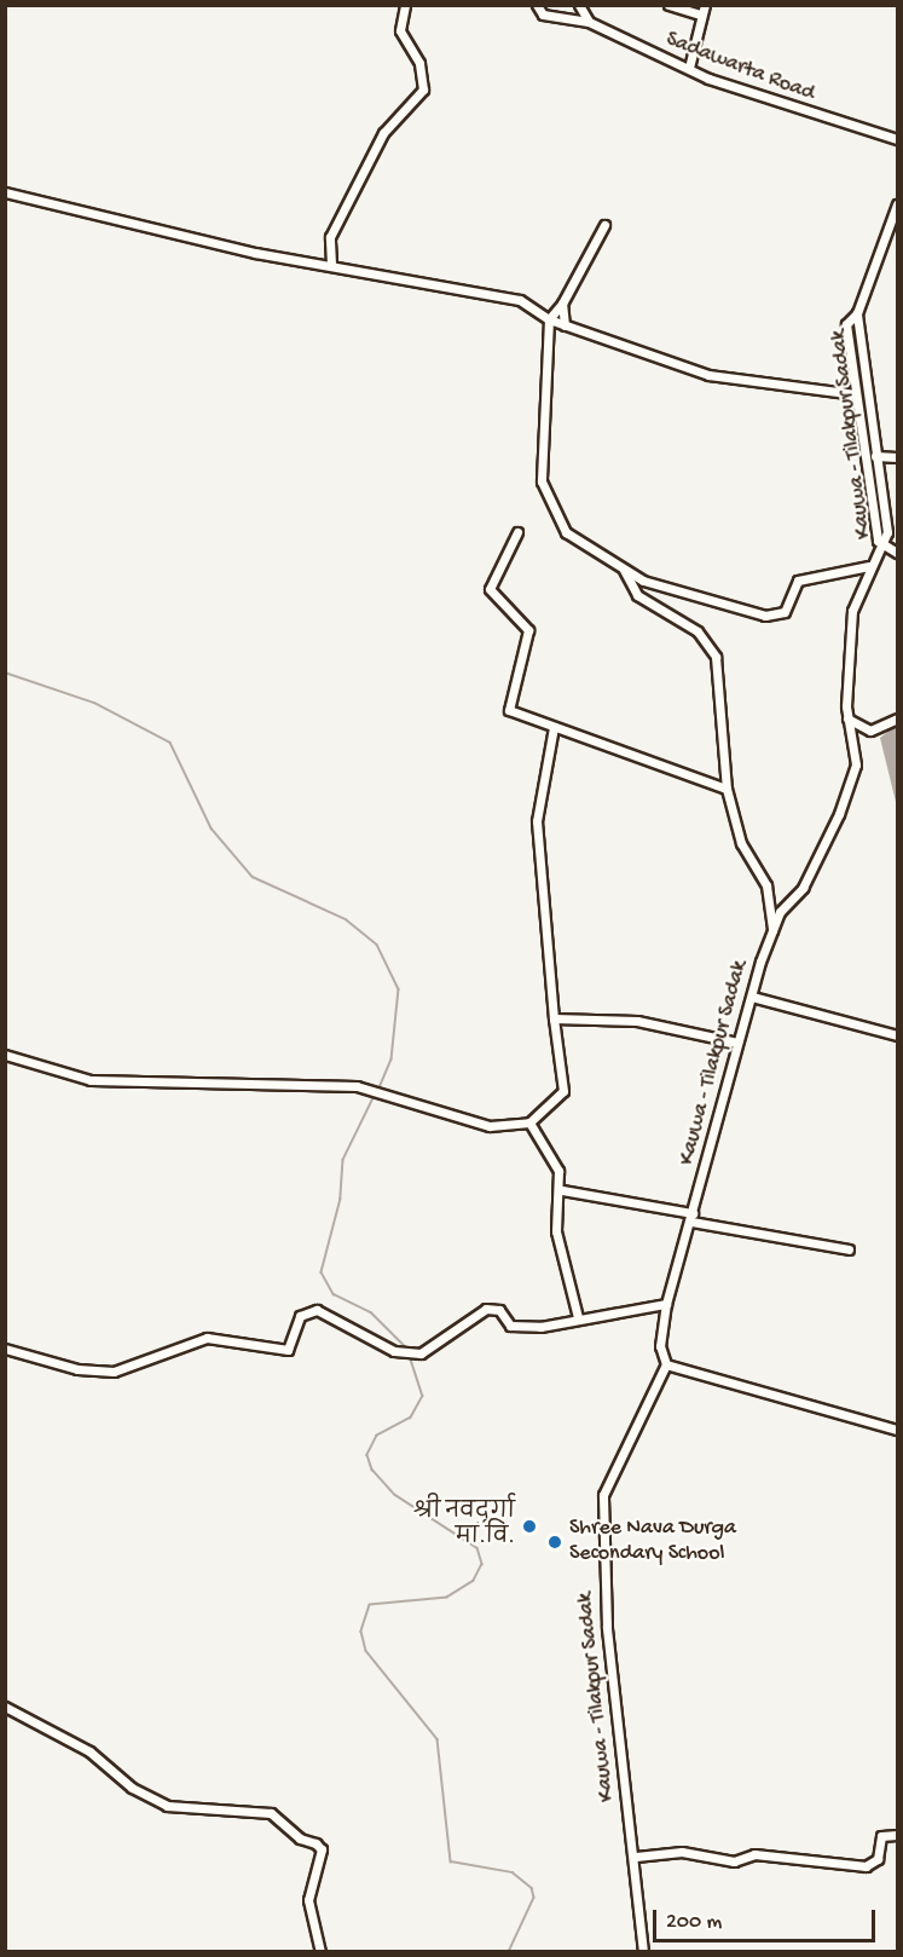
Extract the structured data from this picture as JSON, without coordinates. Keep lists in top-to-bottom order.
{
  "streets": {
    "street": ["Sadawarta Road", "Kauwa - Tilakpur Sadak"]
  },
  "places": ["श्री नवदुर्गा मा.वि.", "Shree Nava Durga Secondary School"],
  "scale_bar": "200 m"
}
